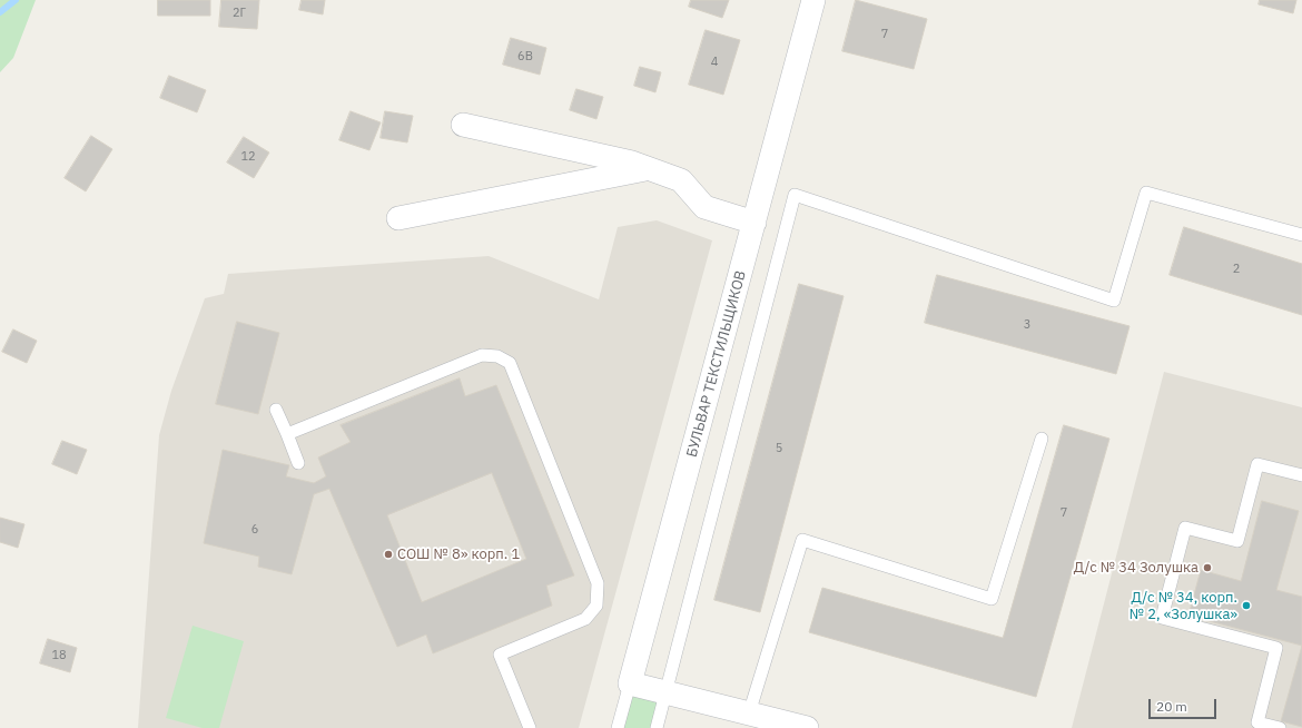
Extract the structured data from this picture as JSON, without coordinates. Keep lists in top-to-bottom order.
{
  "streets": {
    "street": ["БУЛЬВАР ТЕКСТИЛЬЩИКОВ"]
  },
  "places": ["СОШ № 8» корп. 1", "Д/с № 34 Золушка", "Д/с № 34, корп. № 2, «Золушка»"],
  "house_numbers": [
    "2Г",
    "7",
    "6В",
    "4",
    "12",
    "2",
    "3",
    "5",
    "7",
    "6",
    "18"
  ],
  "scale_bar": "20 m"
}
